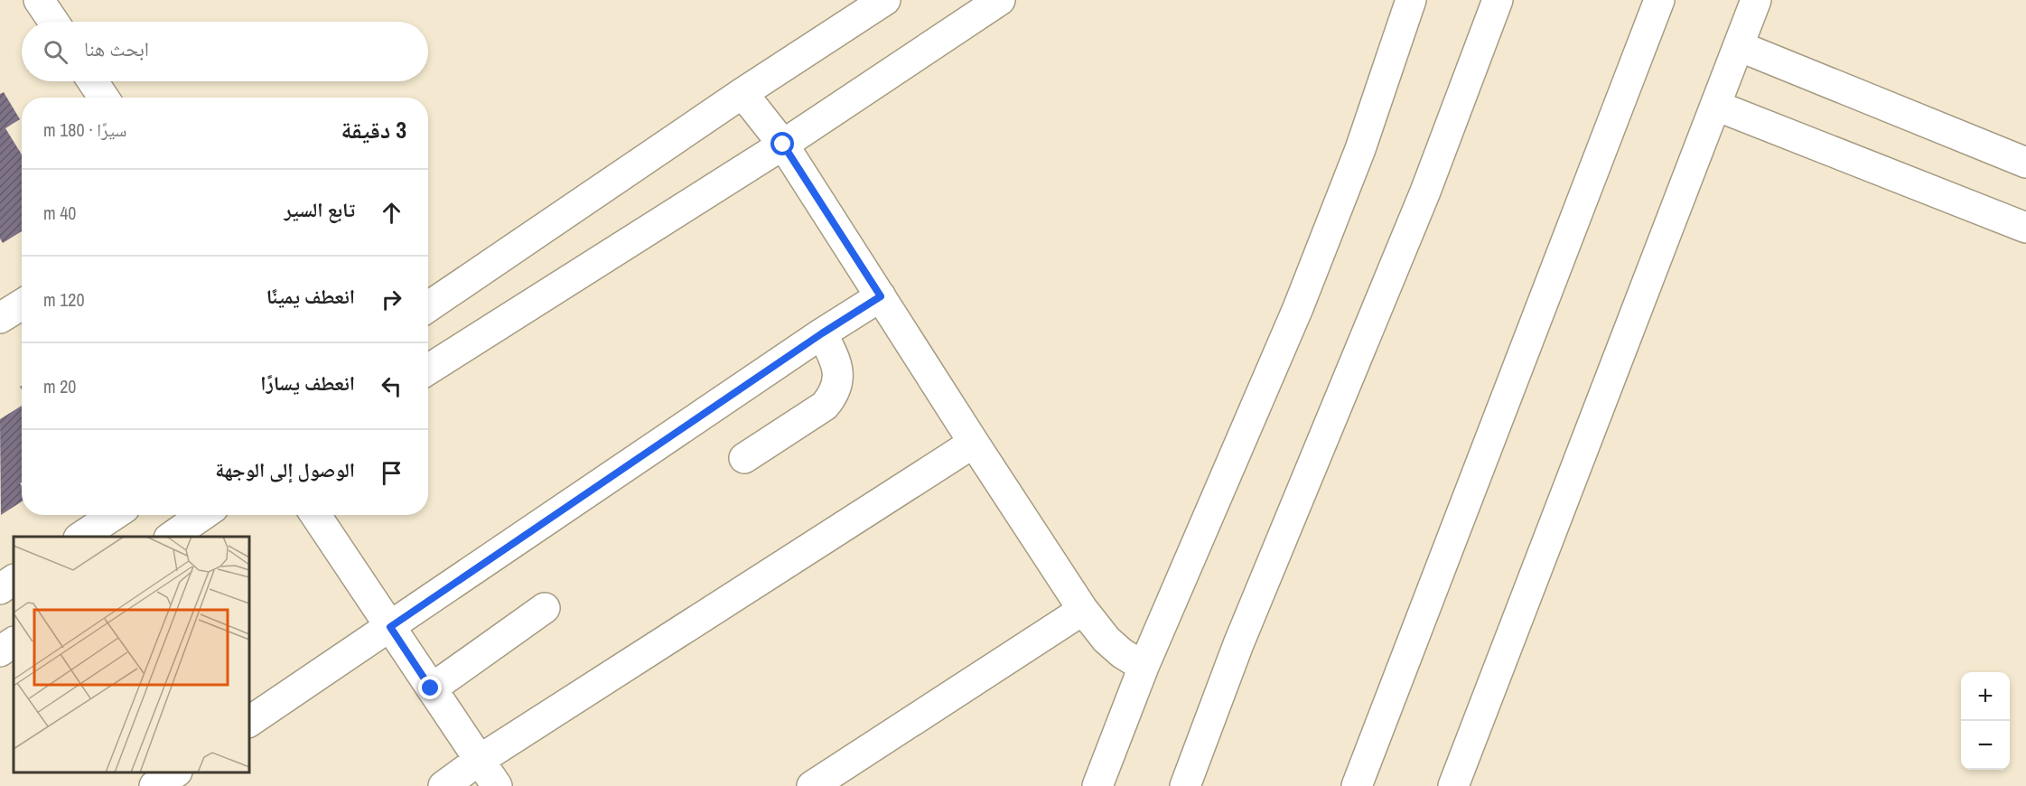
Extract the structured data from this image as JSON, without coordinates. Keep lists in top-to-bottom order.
{
  "page": {
    "search": "ابحث هنا",
    "heading": ["3 دقيقة", "سيرًا · 180 m"],
    "list": [
      ["تابع السير", "40 m"],
      ["انعطف يمينًا", "120 m"],
      ["انعطف يسارًا", "20 m"],
      "الوصول إلى الوجهة"
    ],
    "map_buttons": ["+", "−"]
  }
}
